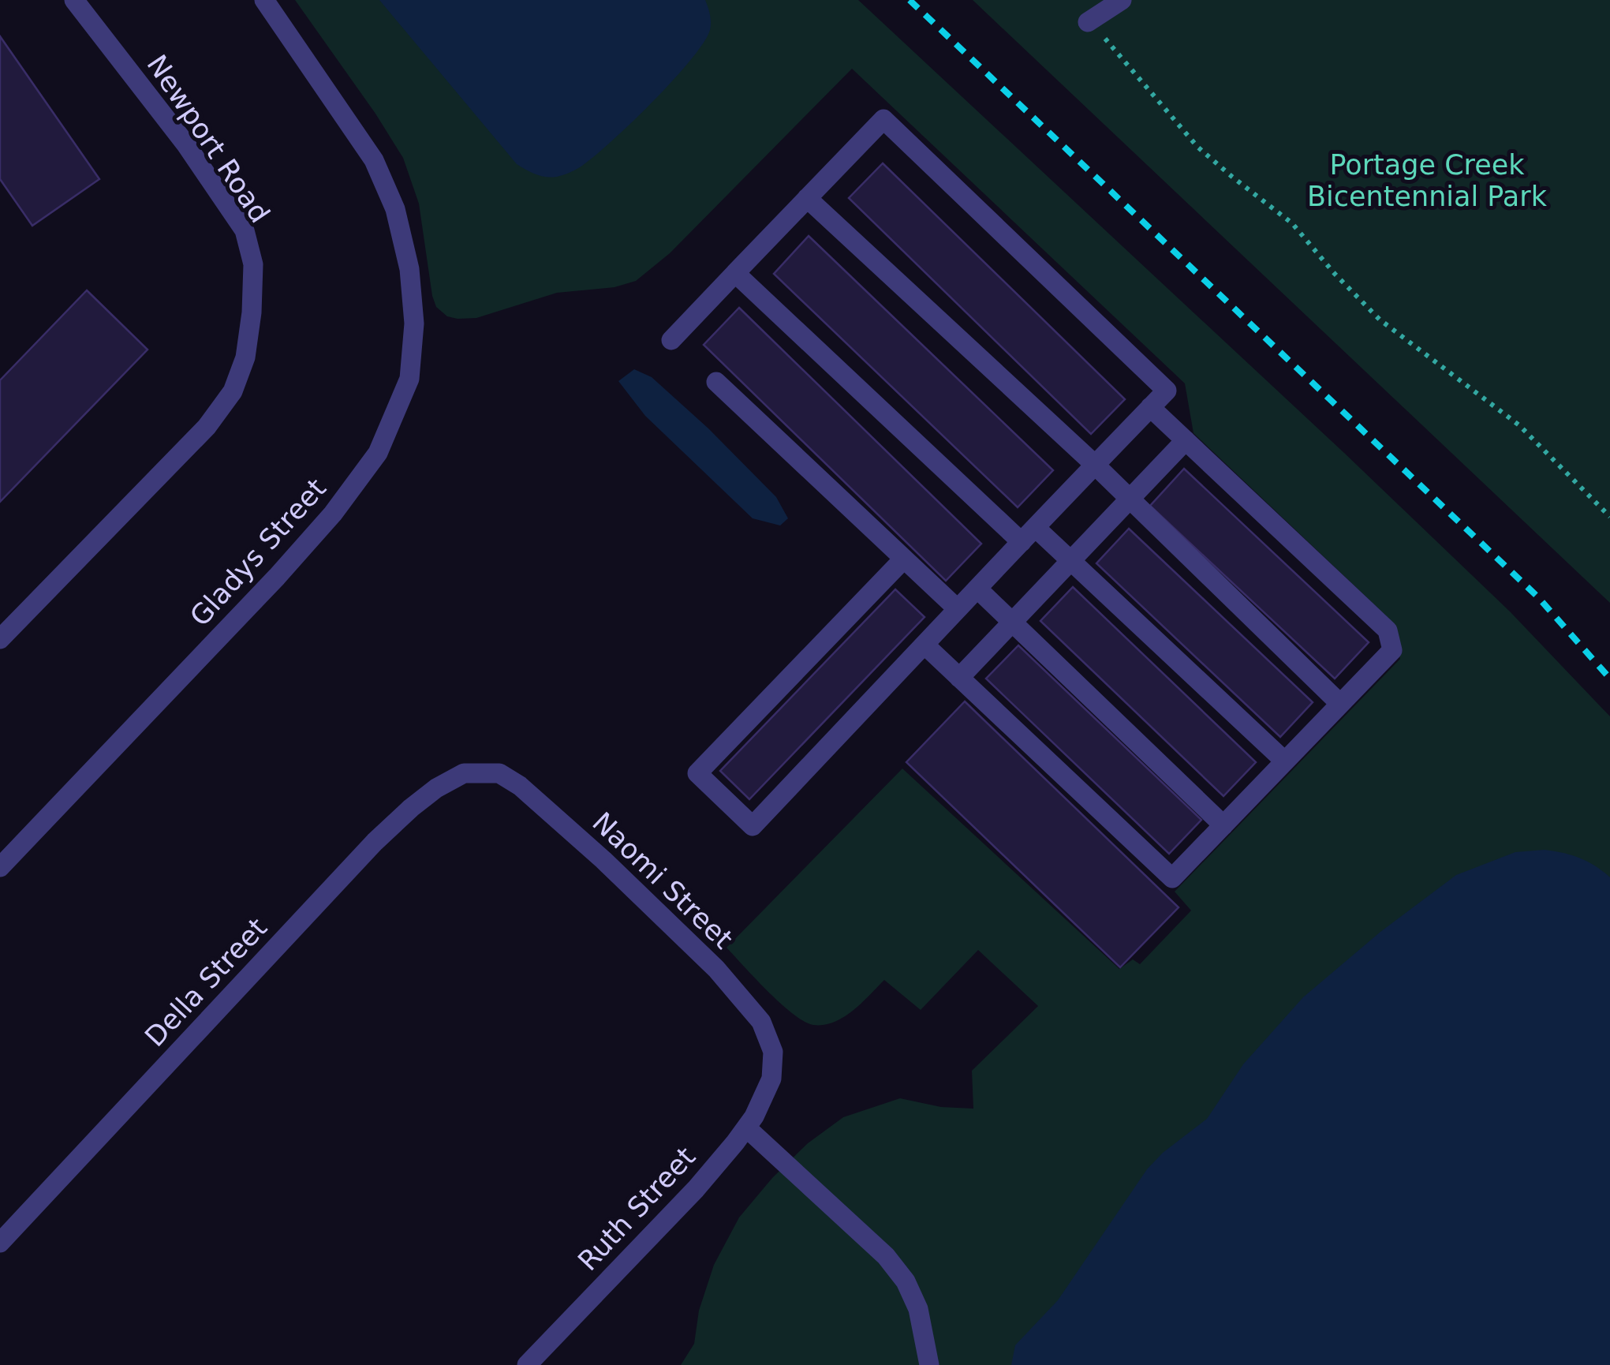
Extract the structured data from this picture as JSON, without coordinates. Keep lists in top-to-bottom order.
{
  "streets": {
    "street": [
      "Newport Road",
      "Gladys Street",
      "Naomi Street",
      "Della Street",
      "Ruth Street"
    ]
  },
  "crossings": [
    ["Naomi Street", "Della Street"],
    ["Naomi Street", "Ruth Street"]
  ],
  "parks": ["Portage Creek Bicentennial Park"]
}
